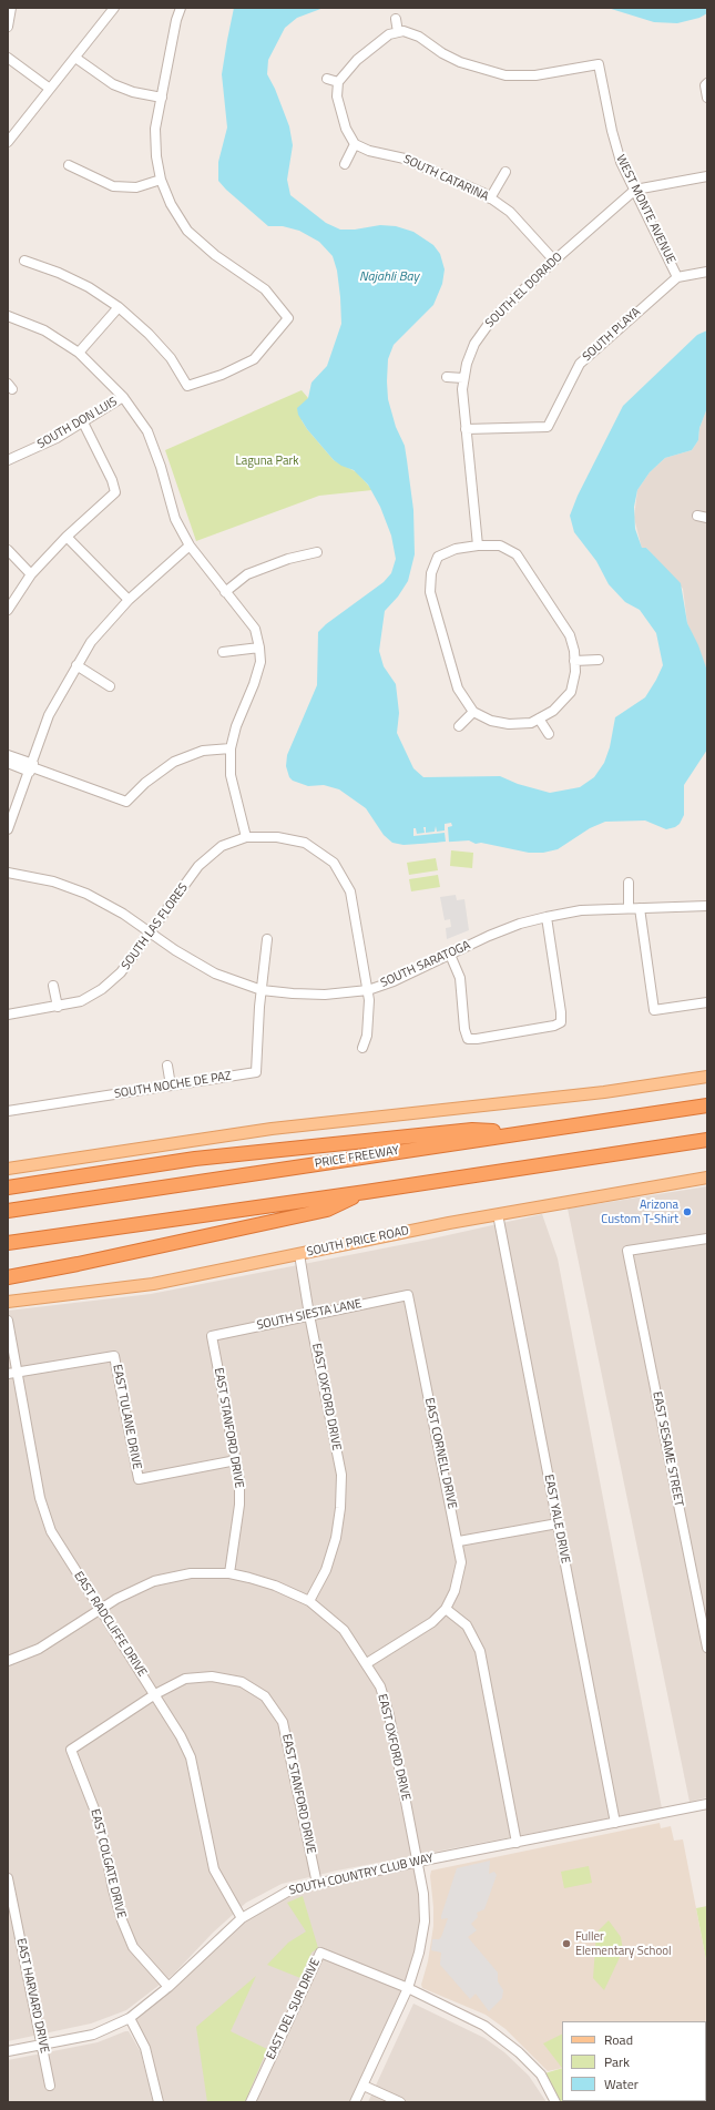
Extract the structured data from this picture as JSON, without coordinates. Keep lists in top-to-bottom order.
{
  "streets": {
    "highway": ["PRICE FREEWAY"],
    "main road": ["SOUTH PRICE ROAD"],
    "street": [
      "SOUTH CATARINA",
      "WEST MONTE AVENUE",
      "SOUTH EL DORADO",
      "SOUTH PLAYA",
      "SOUTH DON LUIS",
      "SOUTH LAS FLORES",
      "SOUTH SARATOGA",
      "SOUTH NOCHE DE PAZ",
      "SOUTH SIESTA LANE",
      "EAST OXFORD DRIVE",
      "EAST TULANE DRIVE",
      "EAST STANFORD DRIVE",
      "EAST SESAME STREET",
      "EAST CORNELL DRIVE",
      "EAST YALE DRIVE",
      "EAST RADCLIFFE DRIVE",
      "EAST COLGATE DRIVE",
      "SOUTH COUNTRY CLUB WAY",
      "EAST HARVARD DRIVE",
      "EAST DEL SUR DRIVE"
    ]
  },
  "crossings": [
    ["SOUTH CATARINA", "SOUTH EL DORADO"],
    ["WEST MONTE AVENUE", "SOUTH EL DORADO"],
    ["WEST MONTE AVENUE", "SOUTH PLAYA"],
    ["SOUTH EL DORADO", "SOUTH PLAYA"],
    ["SOUTH LAS FLORES", "SOUTH SARATOGA"],
    ["SOUTH SARATOGA", "SOUTH NOCHE DE PAZ"],
    ["SOUTH PRICE ROAD", "EAST OXFORD DRIVE"],
    ["SOUTH PRICE ROAD", "EAST YALE DRIVE"],
    ["SOUTH SIESTA LANE", "EAST OXFORD DRIVE"],
    ["SOUTH SIESTA LANE", "EAST STANFORD DRIVE"],
    ["SOUTH SIESTA LANE", "EAST CORNELL DRIVE"],
    ["EAST OXFORD DRIVE", "EAST CORNELL DRIVE"],
    ["EAST OXFORD DRIVE", "SOUTH COUNTRY CLUB WAY"],
    ["EAST OXFORD DRIVE", "EAST DEL SUR DRIVE"],
    ["EAST TULANE DRIVE", "EAST STANFORD DRIVE"],
    ["EAST TULANE DRIVE", "EAST RADCLIFFE DRIVE"],
    ["EAST STANFORD DRIVE", "EAST RADCLIFFE DRIVE"],
    ["EAST STANFORD DRIVE", "EAST COLGATE DRIVE"],
    ["EAST STANFORD DRIVE", "SOUTH COUNTRY CLUB WAY"],
    ["EAST YALE DRIVE", "SOUTH COUNTRY CLUB WAY"],
    ["EAST RADCLIFFE DRIVE", "EAST COLGATE DRIVE"],
    ["EAST RADCLIFFE DRIVE", "SOUTH COUNTRY CLUB WAY"],
    ["EAST COLGATE DRIVE", "SOUTH COUNTRY CLUB WAY"],
    ["SOUTH COUNTRY CLUB WAY", "EAST HARVARD DRIVE"]
  ],
  "water": ["Najahli Bay"],
  "parks": ["Laguna Park"],
  "places": ["Arizona Custom T-Shirt", "Fuller Elementary School"],
  "legend": ["Road", "Park", "Water"]
}
